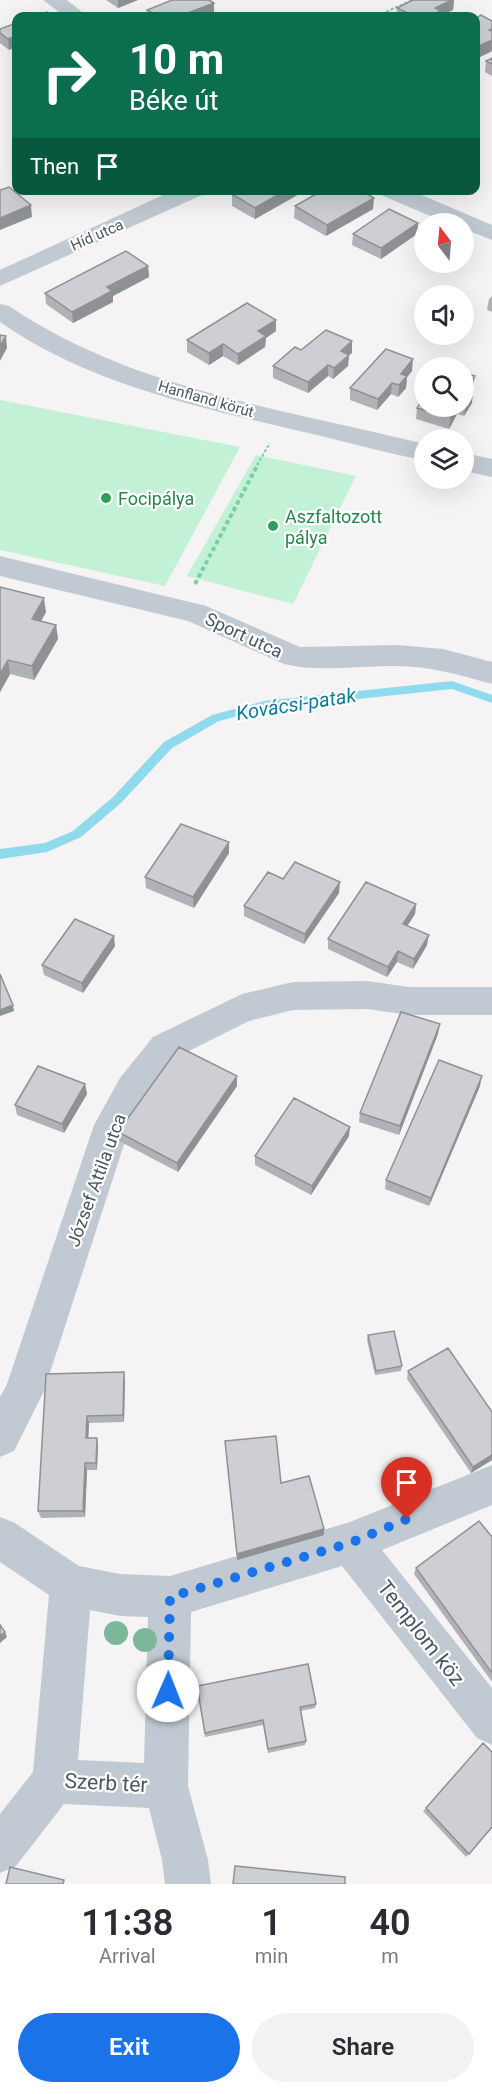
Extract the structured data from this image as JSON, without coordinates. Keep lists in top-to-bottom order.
{
  "streets": {
    "street": [
      "Híd utca",
      "Hanfland körút",
      "Sport utca",
      "József Attila utca",
      "Templom köz",
      "Szerb tér"
    ]
  },
  "water": ["Kovácsi-patak"],
  "places": ["Focipálya", "Aszfaltozott pálya"],
  "north": "top",
  "page": {
    "turn": ["10 m", "Béke út"],
    "then": "Then",
    "eta": [
      "11:38",
      "Arrival",
      "1",
      "min",
      "40",
      "m"
    ],
    "buttons": ["Exit", "Share"]
  }
}
